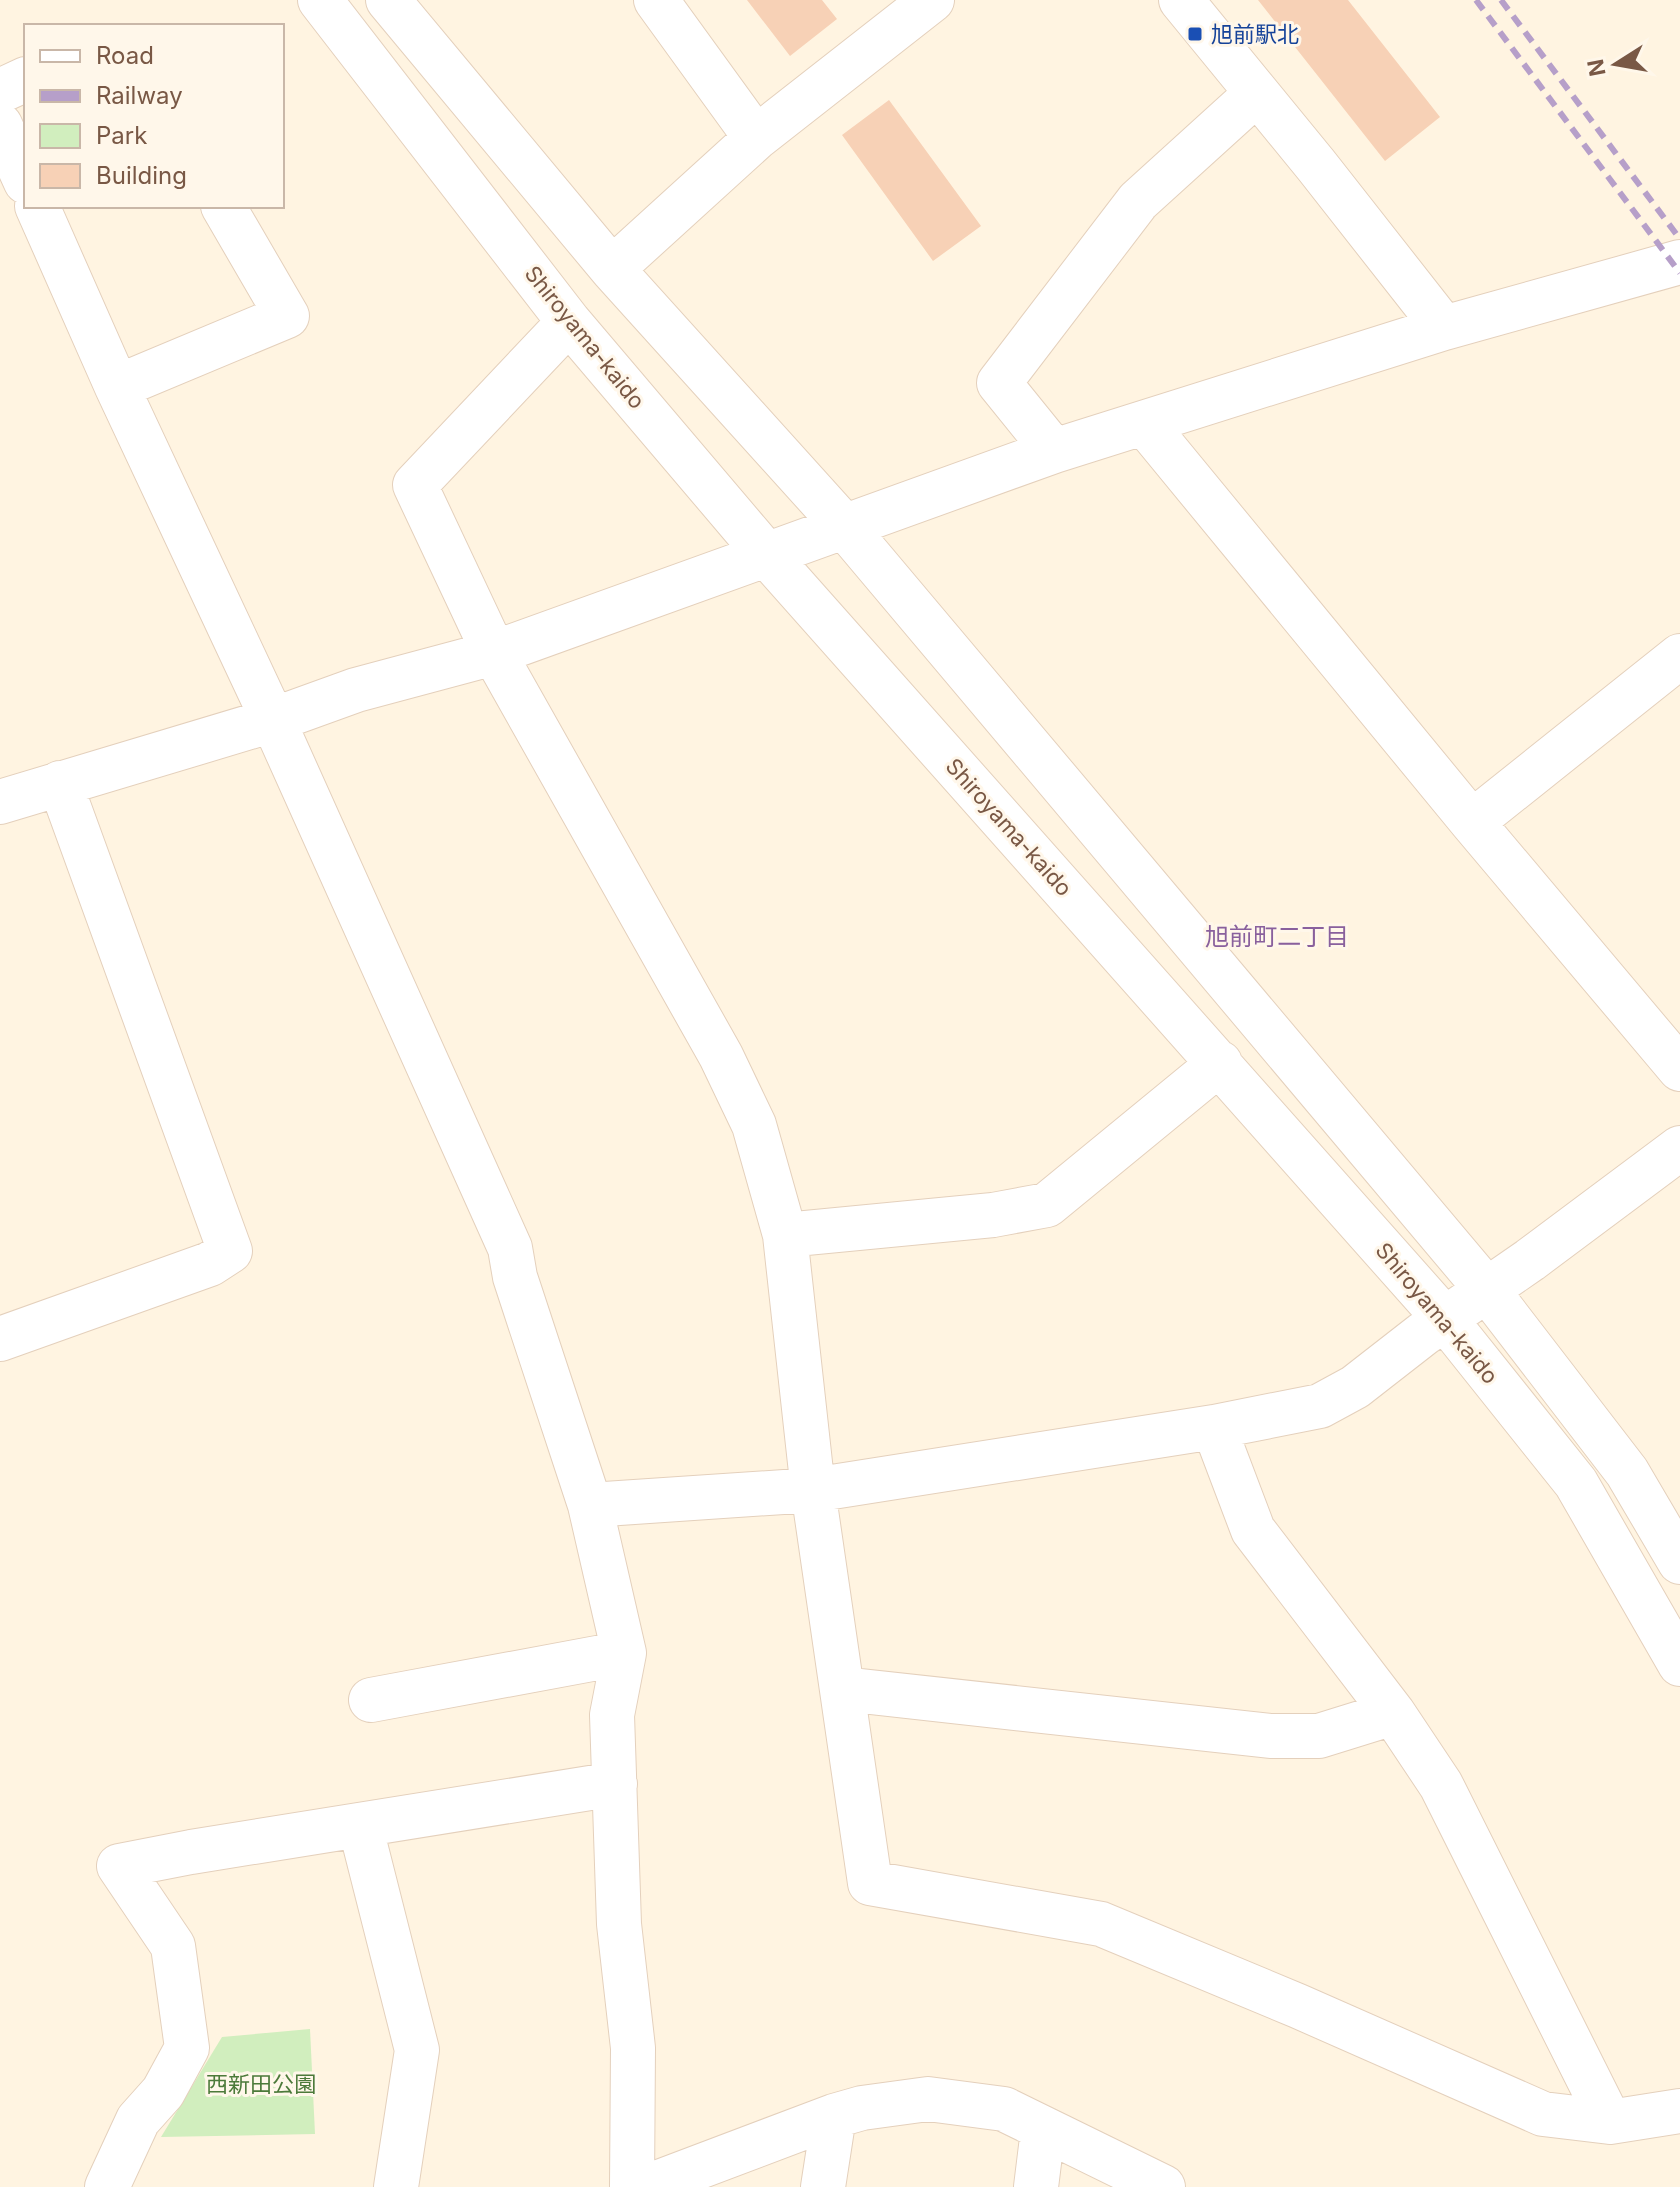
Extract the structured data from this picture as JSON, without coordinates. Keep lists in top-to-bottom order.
{
  "streets": {
    "street": ["Shiroyama-kaido"]
  },
  "districts": ["旭前町二丁目"],
  "parks": ["西新田公園"],
  "places": {
    "transit": ["旭前駅北"]
  },
  "legend": [
    "Road",
    "Railway",
    "Park",
    "Building"
  ],
  "north": "left"
}
